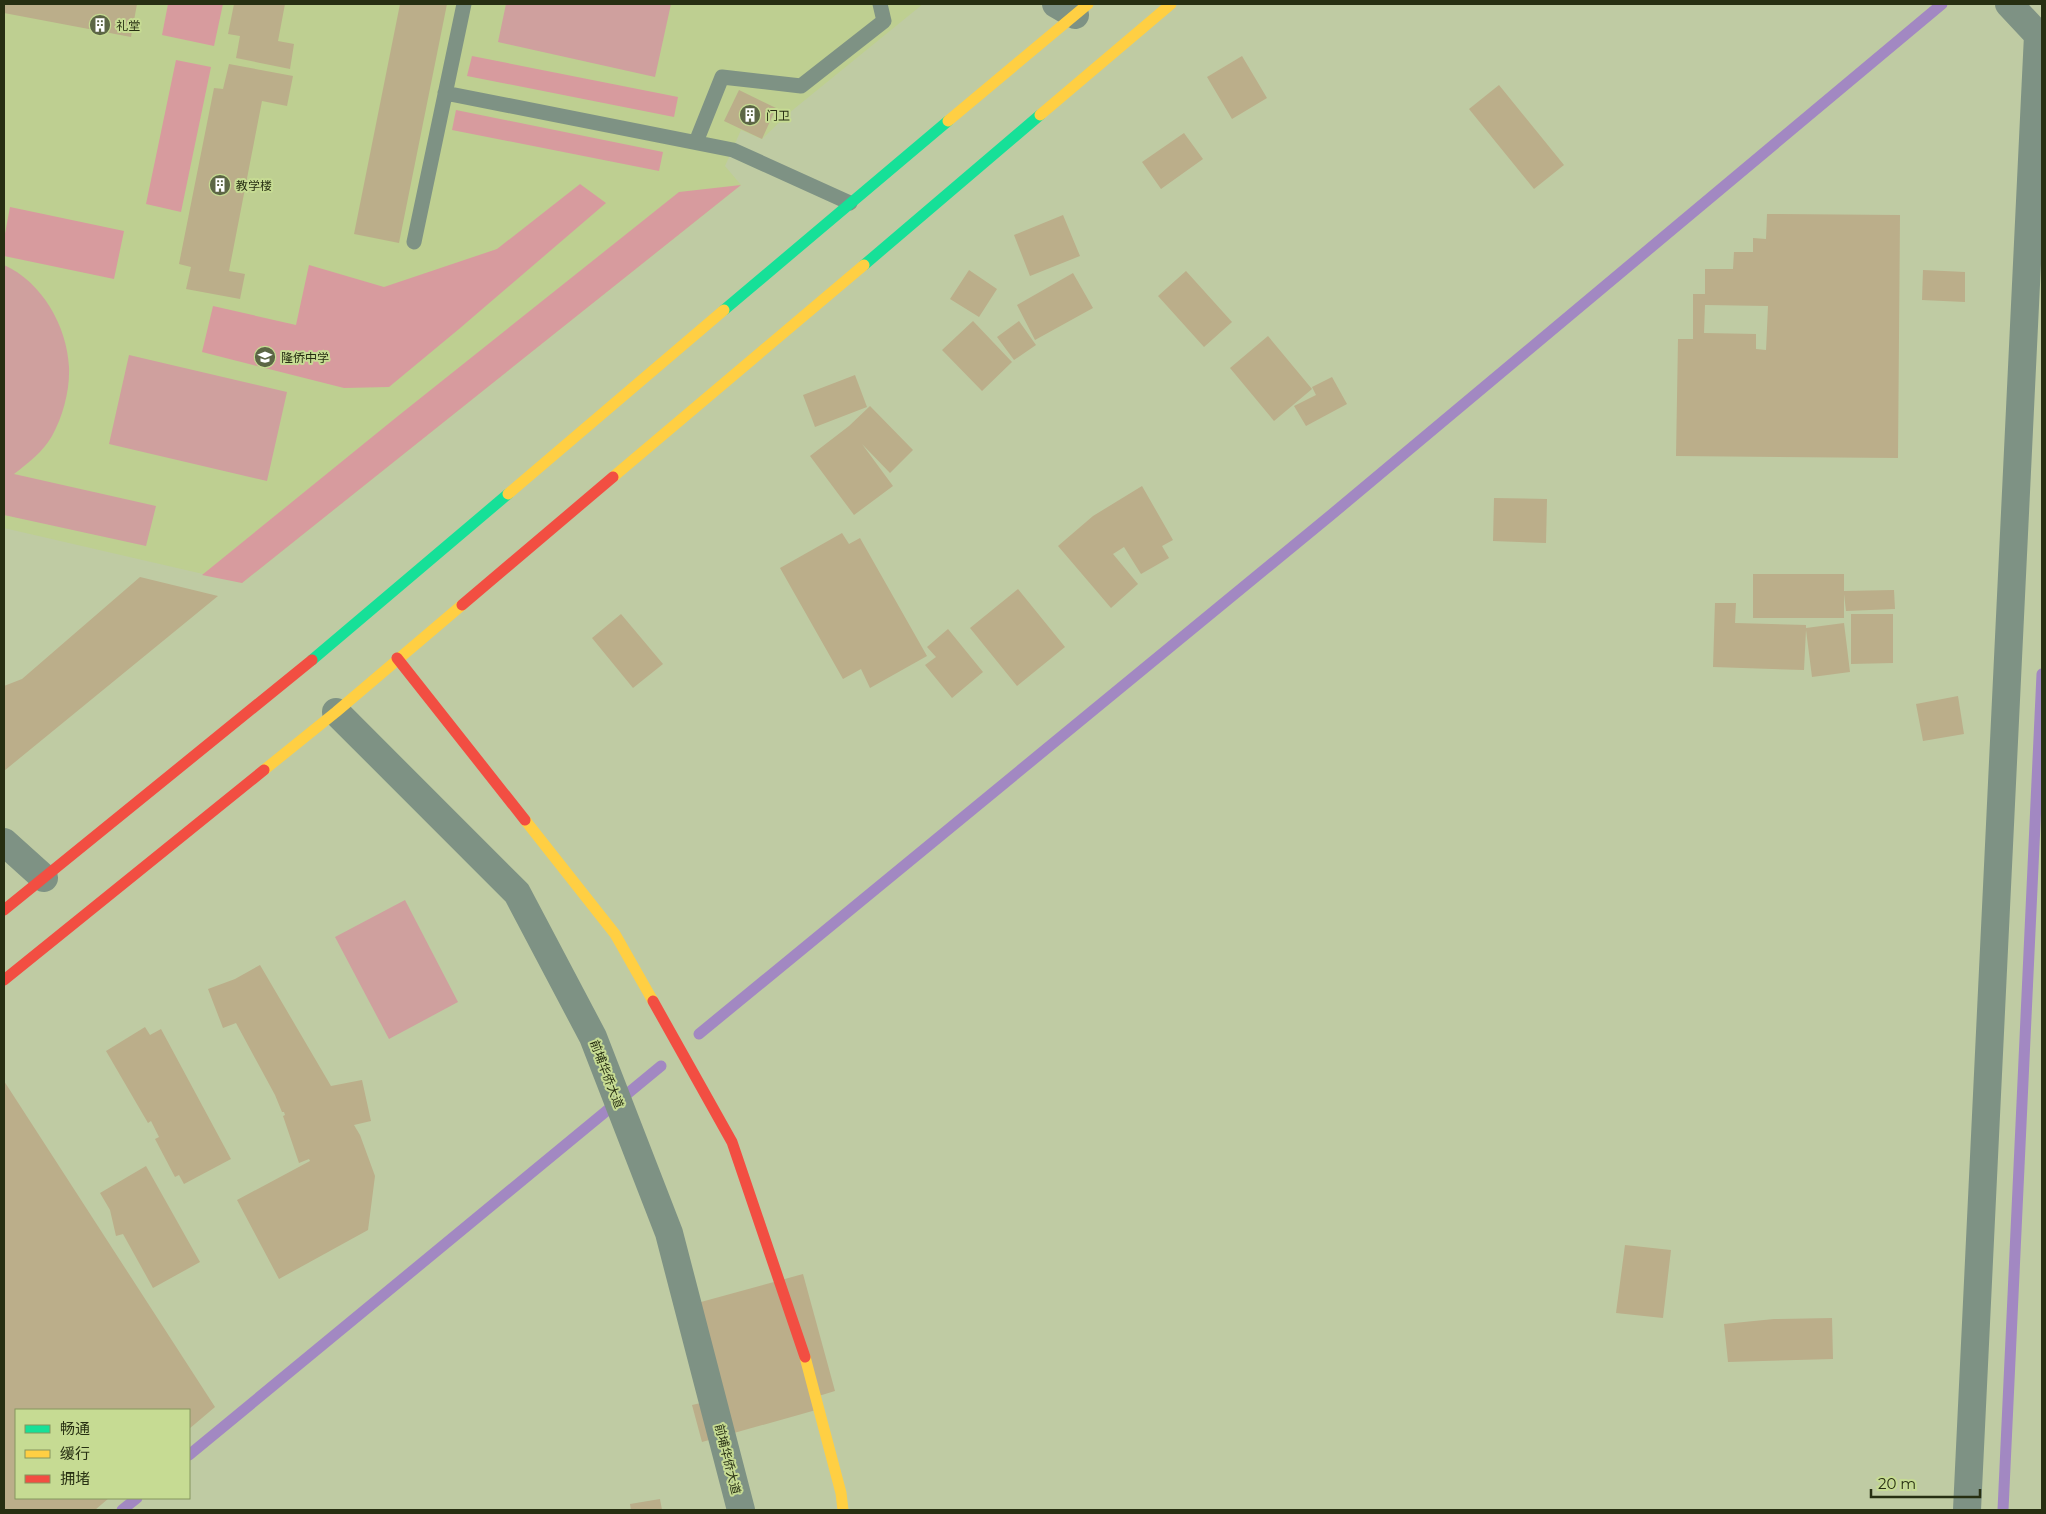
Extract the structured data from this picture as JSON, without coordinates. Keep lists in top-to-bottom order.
{
  "streets": {
    "street": ["前埔华侨大道"]
  },
  "places": {
    "building": ["礼堂", "门卫", "教学楼"],
    "school or university": ["隆侨中学"]
  },
  "legend": ["畅通", "缓行", "拥堵"],
  "scale_bar": "20 m"
}
